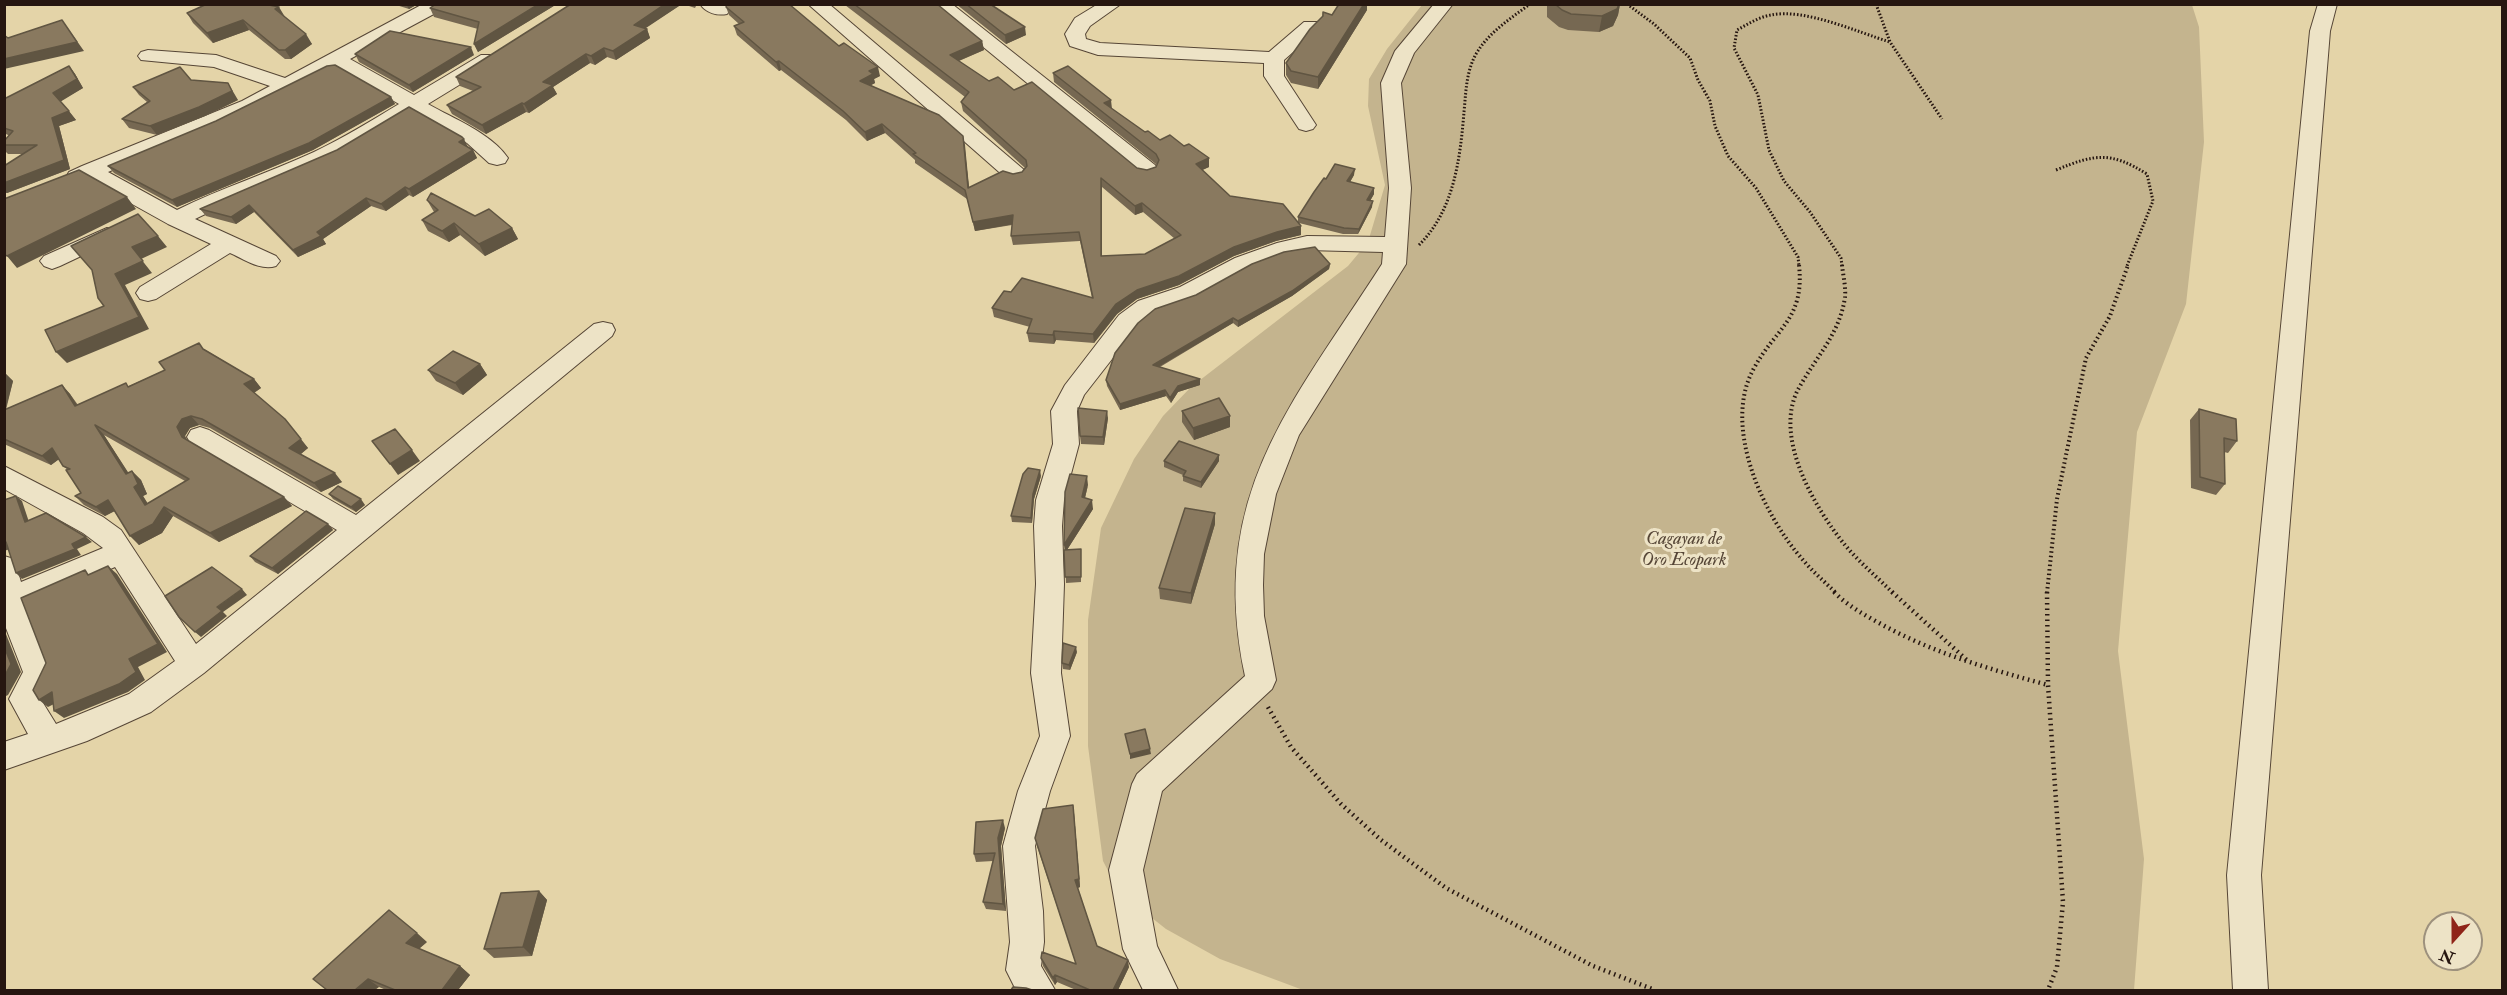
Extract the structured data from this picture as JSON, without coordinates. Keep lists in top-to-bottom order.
{
  "parks": ["Cagayan de Oro Ecopark"],
  "north": "bottom"
}
